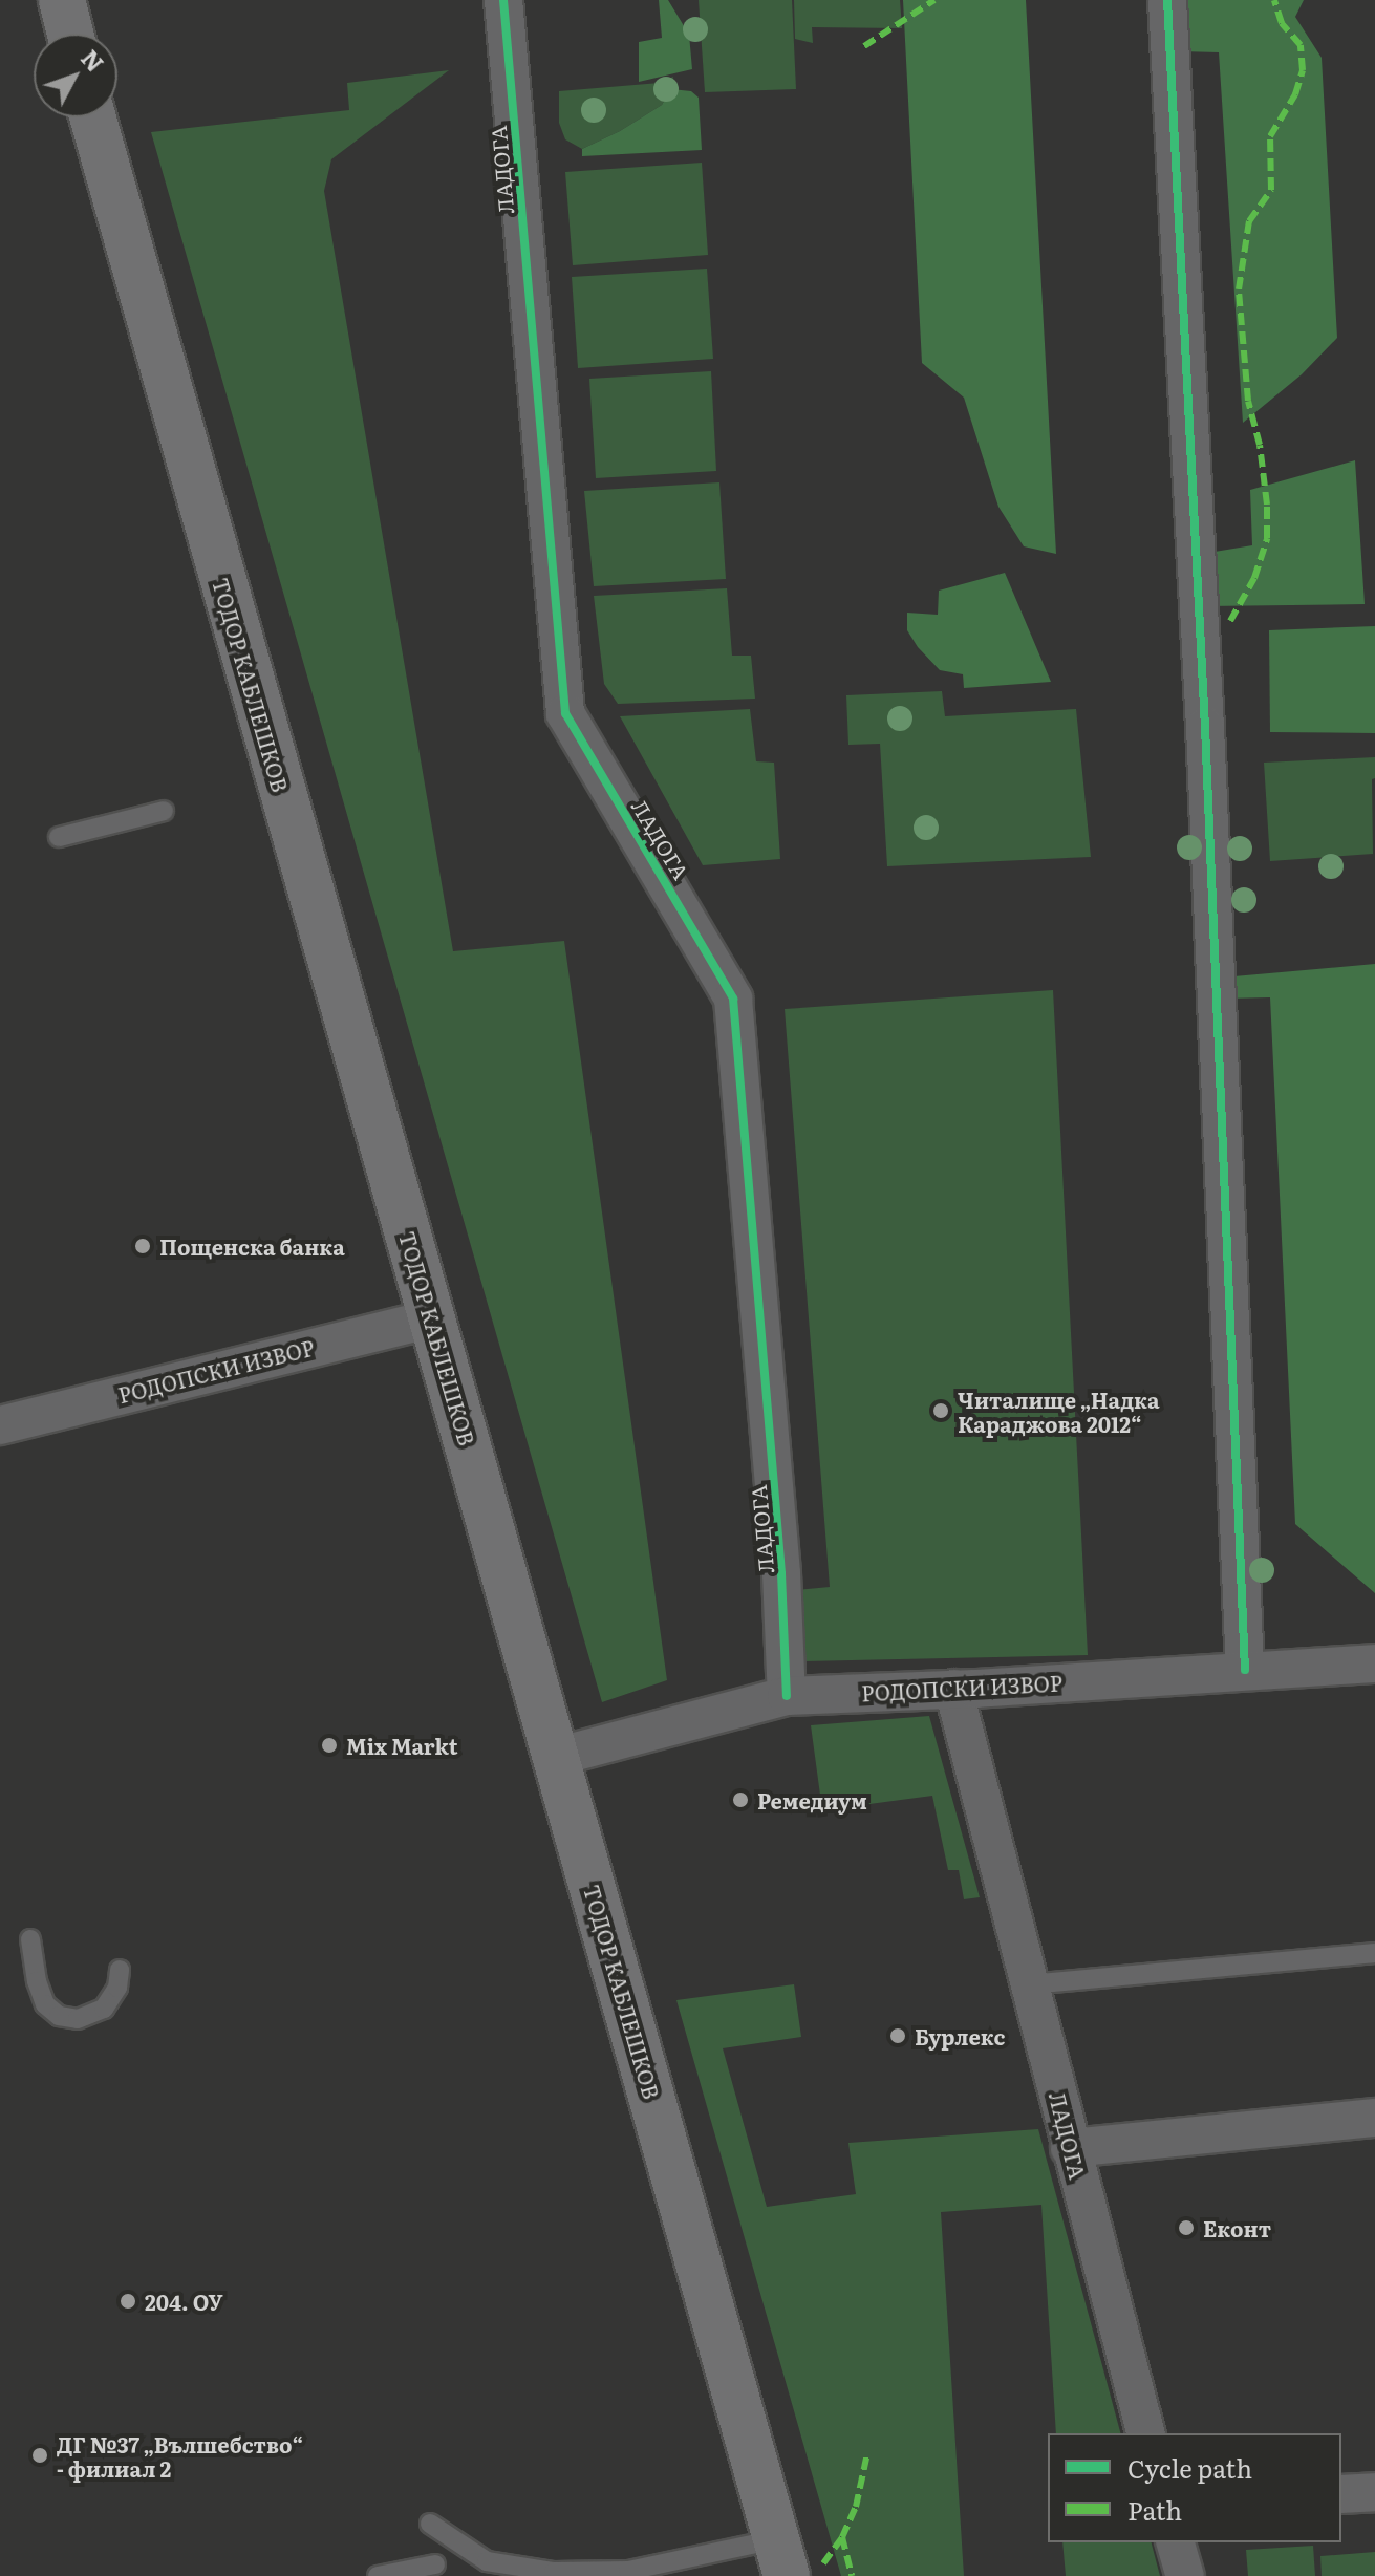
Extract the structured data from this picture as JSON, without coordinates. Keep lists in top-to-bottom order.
{
  "streets": {
    "main road": ["ТОДОР КАБЛЕШКОВ"],
    "street": ["ЛАДОГА", "РОДОПСКИ ИЗВОР"]
  },
  "crossings": [
    ["ЛАДОГА", "РОДОПСКИ ИЗВОР"],
    ["ТОДОР КАБЛЕШКОВ", "РОДОПСКИ ИЗВОР"]
  ],
  "places": [
    "Пощенска банка",
    "Читалище „Надка Караджова 2012“",
    "Mix Markt",
    "Ремедиум",
    "Бурлекс",
    "Еконт",
    "204. ОУ",
    "ДГ №37 „Вълшебство“ - филиал 2"
  ],
  "legend": ["Cycle path", "Path"],
  "north": "top right"
}
